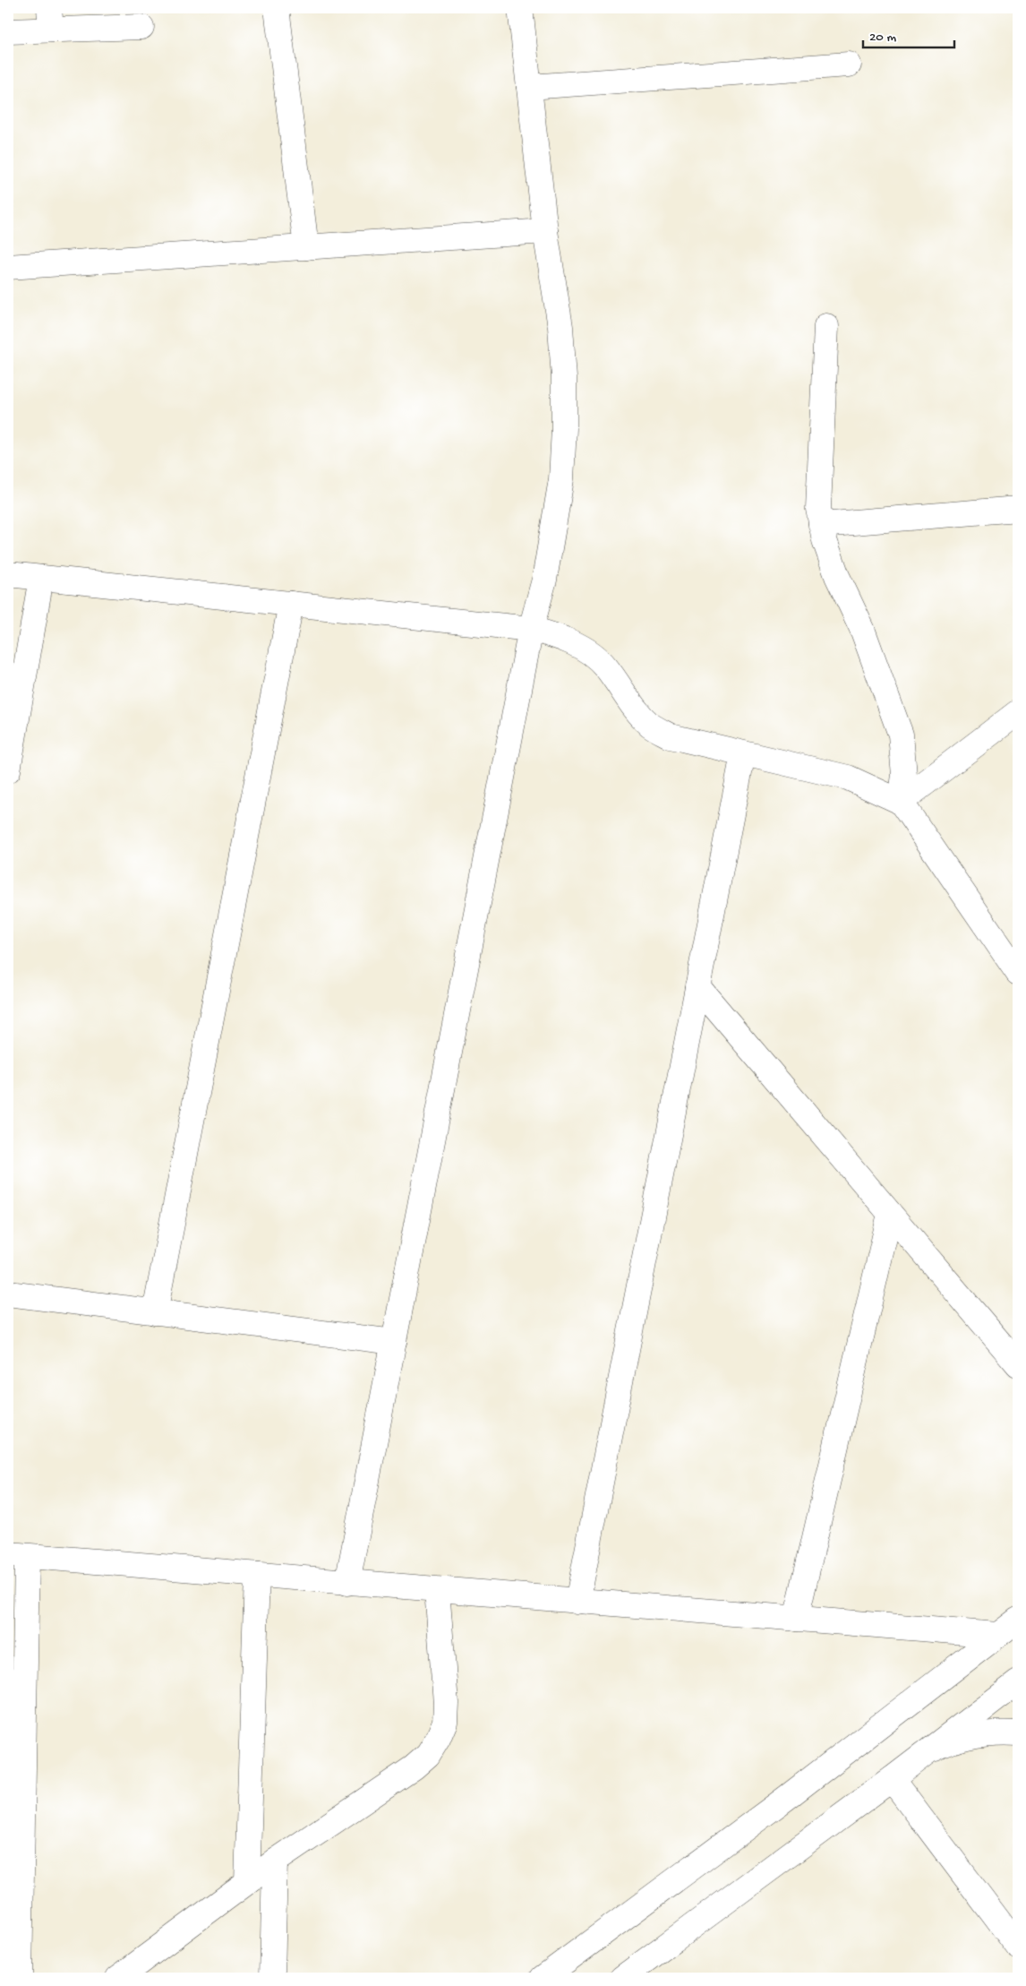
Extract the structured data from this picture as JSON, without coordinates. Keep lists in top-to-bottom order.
{
  "scale_bar": "20 m"
}
